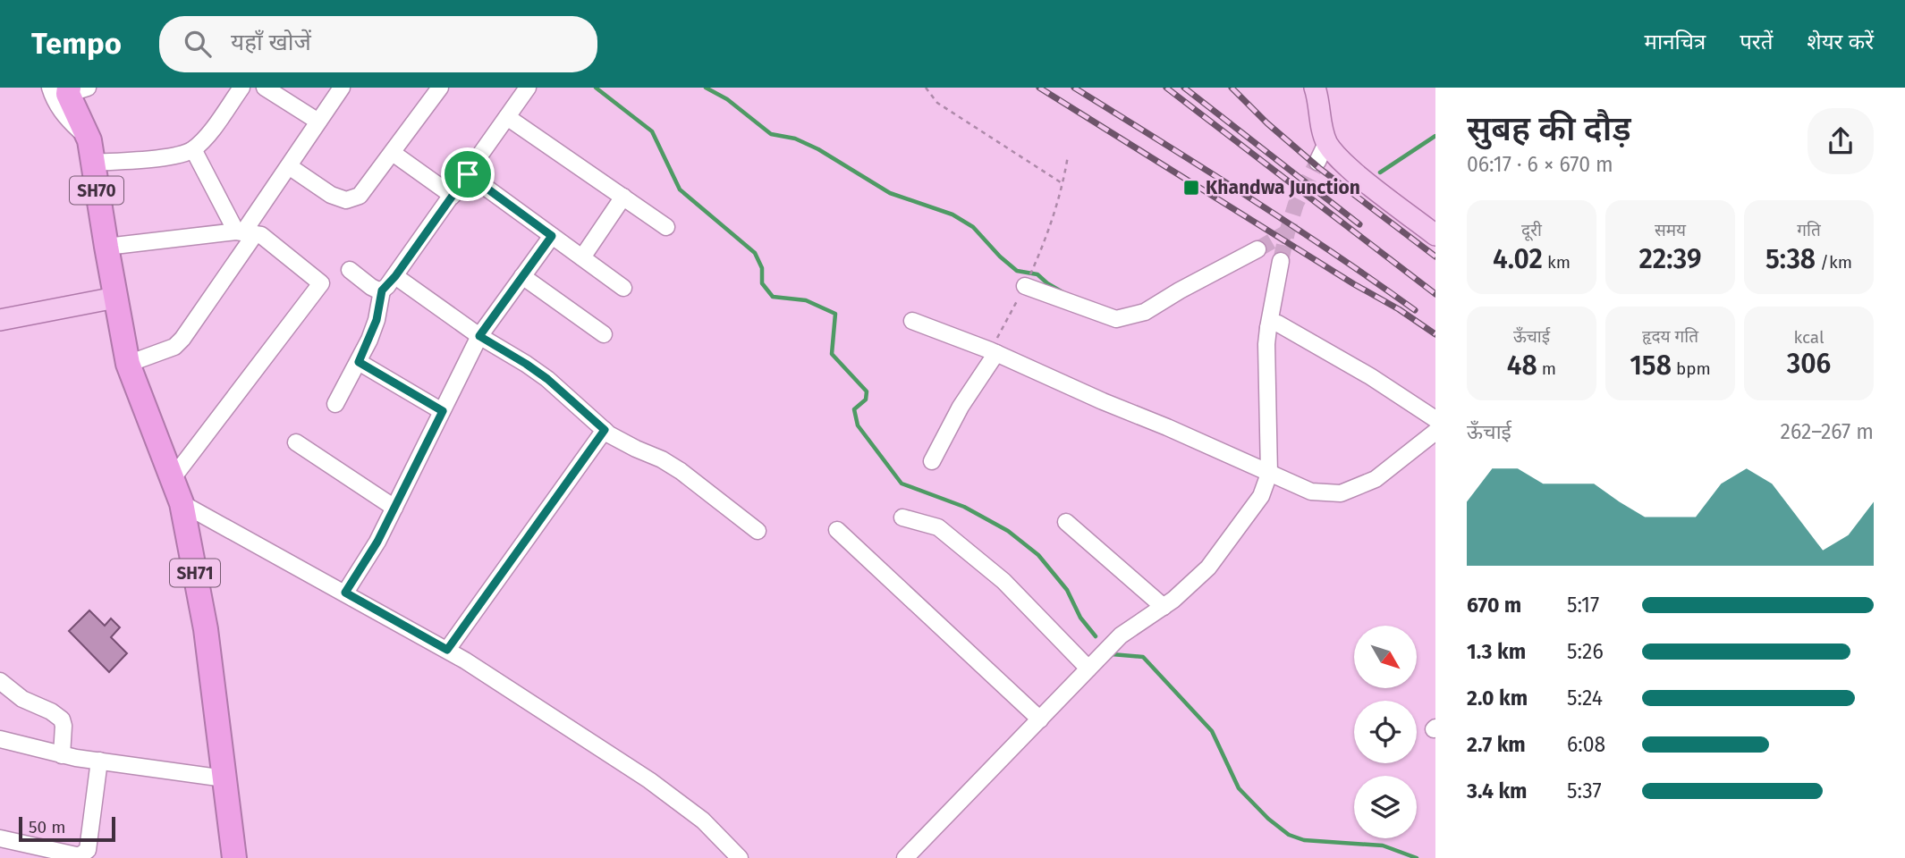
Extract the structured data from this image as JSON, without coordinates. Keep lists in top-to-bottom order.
{
  "streets": {
    "highway": ["SH70", "SH71"]
  },
  "crossings": [
    ["SH70", "SH71"]
  ],
  "places": {
    "transit": ["Khandwa Junction"]
  },
  "scale_bar": "50 m",
  "north": "bottom right",
  "page": {
    "header": "Tempo",
    "search": "यहाँ खोजें",
    "nav": ["मानचित्र", "परतें", "शेयर करें"],
    "heading": ["सुबह की दौड़", "06:17 · 6 × 670 m"],
    "stats": [
      ["दूरी", "4.02 km"],
      ["समय", "22:39"],
      ["गति", "5:38 /km"],
      ["ऊँचाई", "48 m"],
      ["हृदय गति", "158 bpm"],
      ["kcal", "306"]
    ],
    "chart": ["ऊँचाई", "262–267 m"],
    "list": [
      {
        "name": "670 m",
        "note": "5:17"
      },
      {
        "name": "1.3 km",
        "note": "5:26"
      },
      {
        "name": "2.0 km",
        "note": "5:24"
      },
      {
        "name": "2.7 km",
        "note": "6:08"
      },
      {
        "name": "3.4 km",
        "note": "5:37"
      }
    ],
    "scale": "50 m"
  }
}
